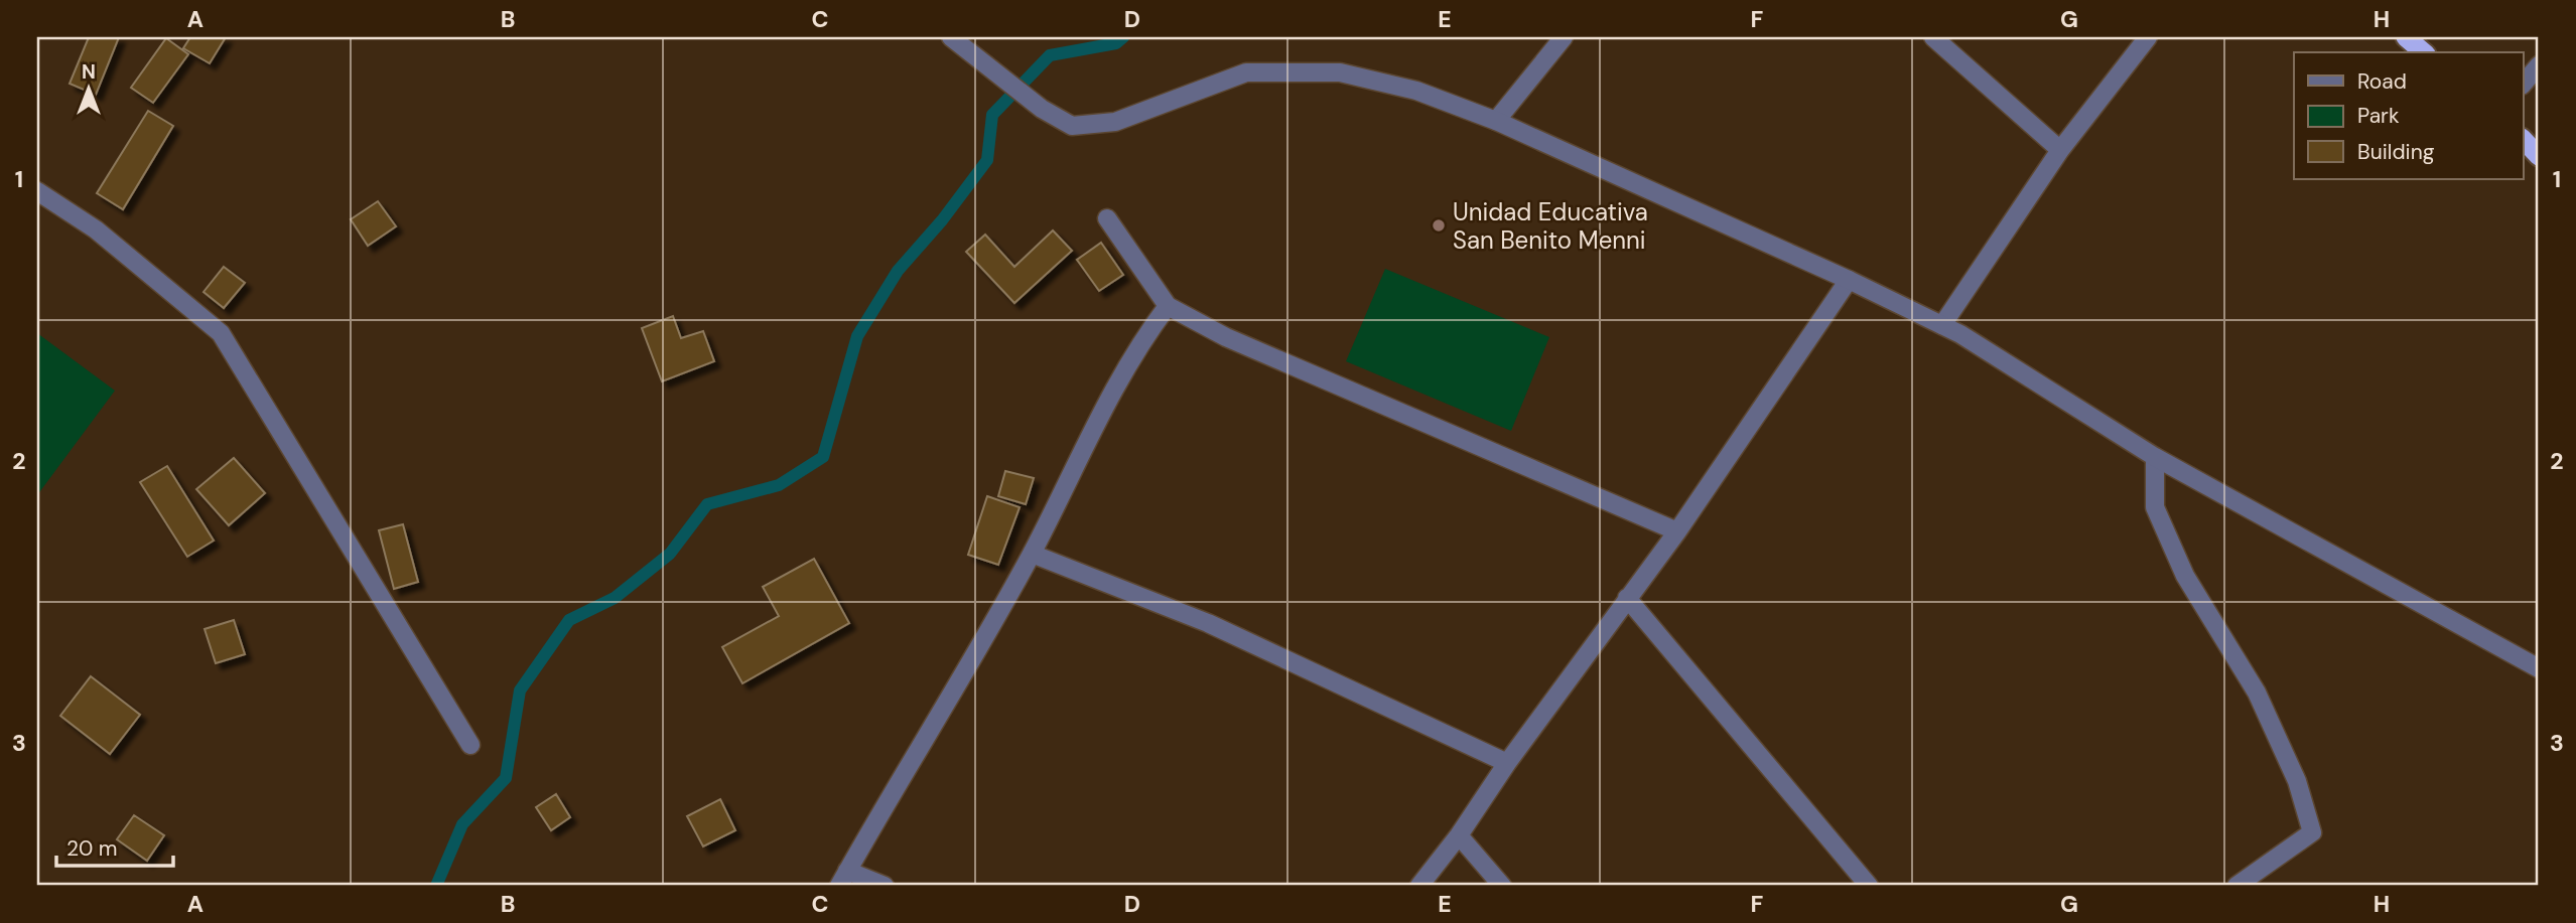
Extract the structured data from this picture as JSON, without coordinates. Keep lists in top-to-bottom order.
{
  "places": ["Unidad Educativa San Benito Menni"],
  "legend": ["Road", "Park", "Building"],
  "scale_bar": "20 m",
  "north": "top",
  "grid": {
    "columns": [
      "A",
      "B",
      "C",
      "D",
      "E",
      "F",
      "G",
      "H"
    ],
    "rows": ["1", "2", "3"]
  }
}
